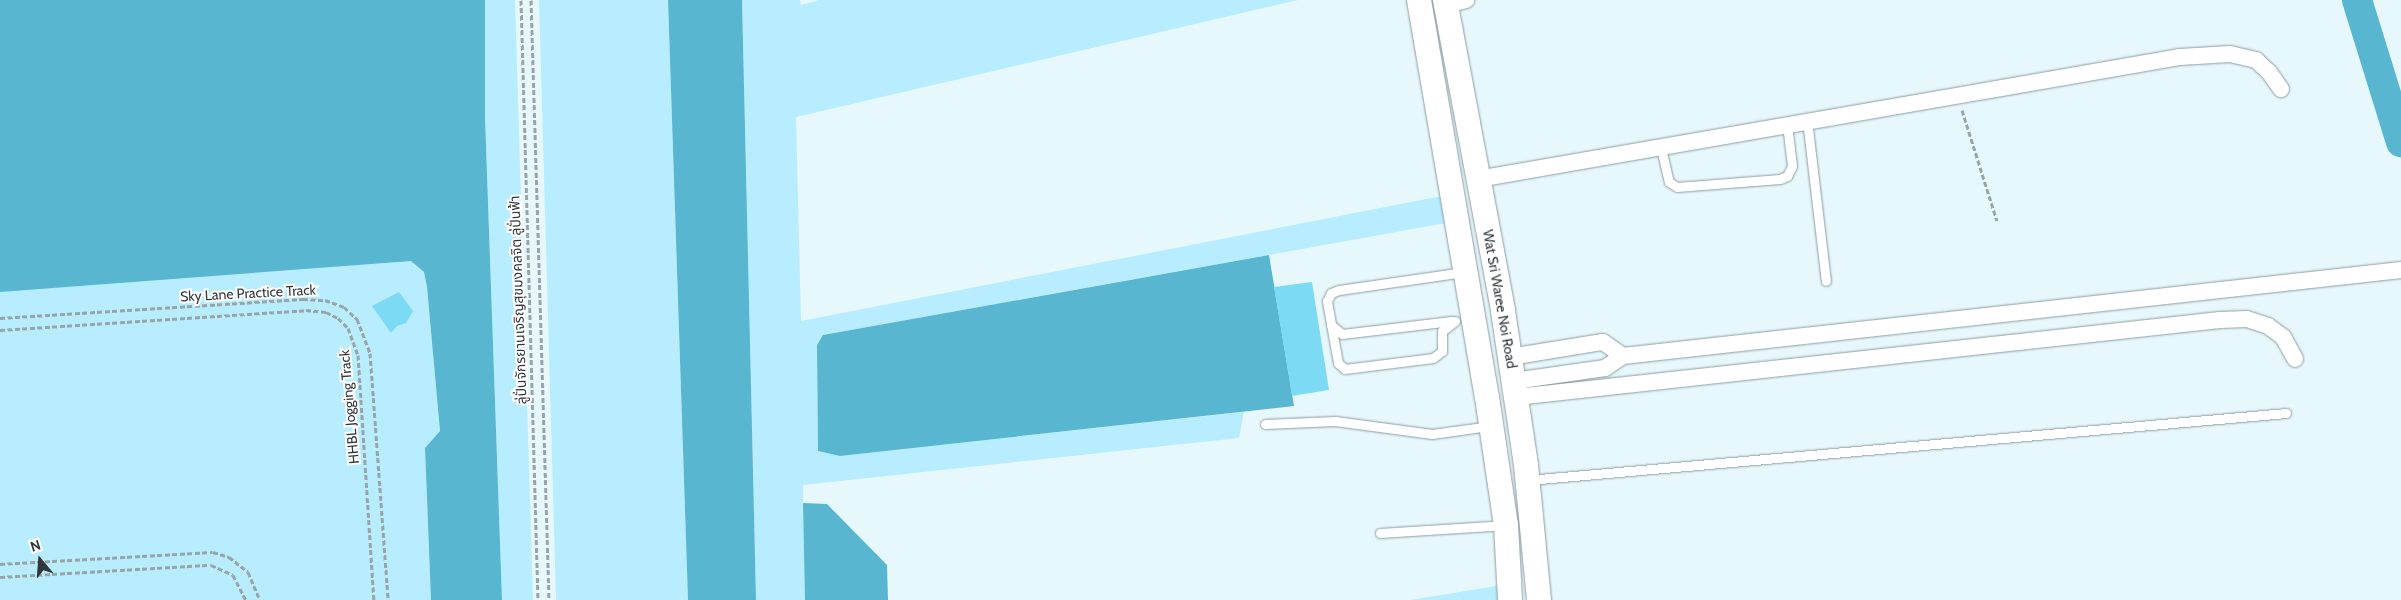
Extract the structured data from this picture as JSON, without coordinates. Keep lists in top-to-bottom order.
{
  "streets": {
    "main road": ["Wat Sri Waree Noi Road"],
    "path": ["Sky Lane Practice Track", "ลู่ปั่นจักรยานเจริญสุขมงคลจิต ลู่ปั่นฟ้า", "HHBL Jogging Track"]
  },
  "north": "top"
}
